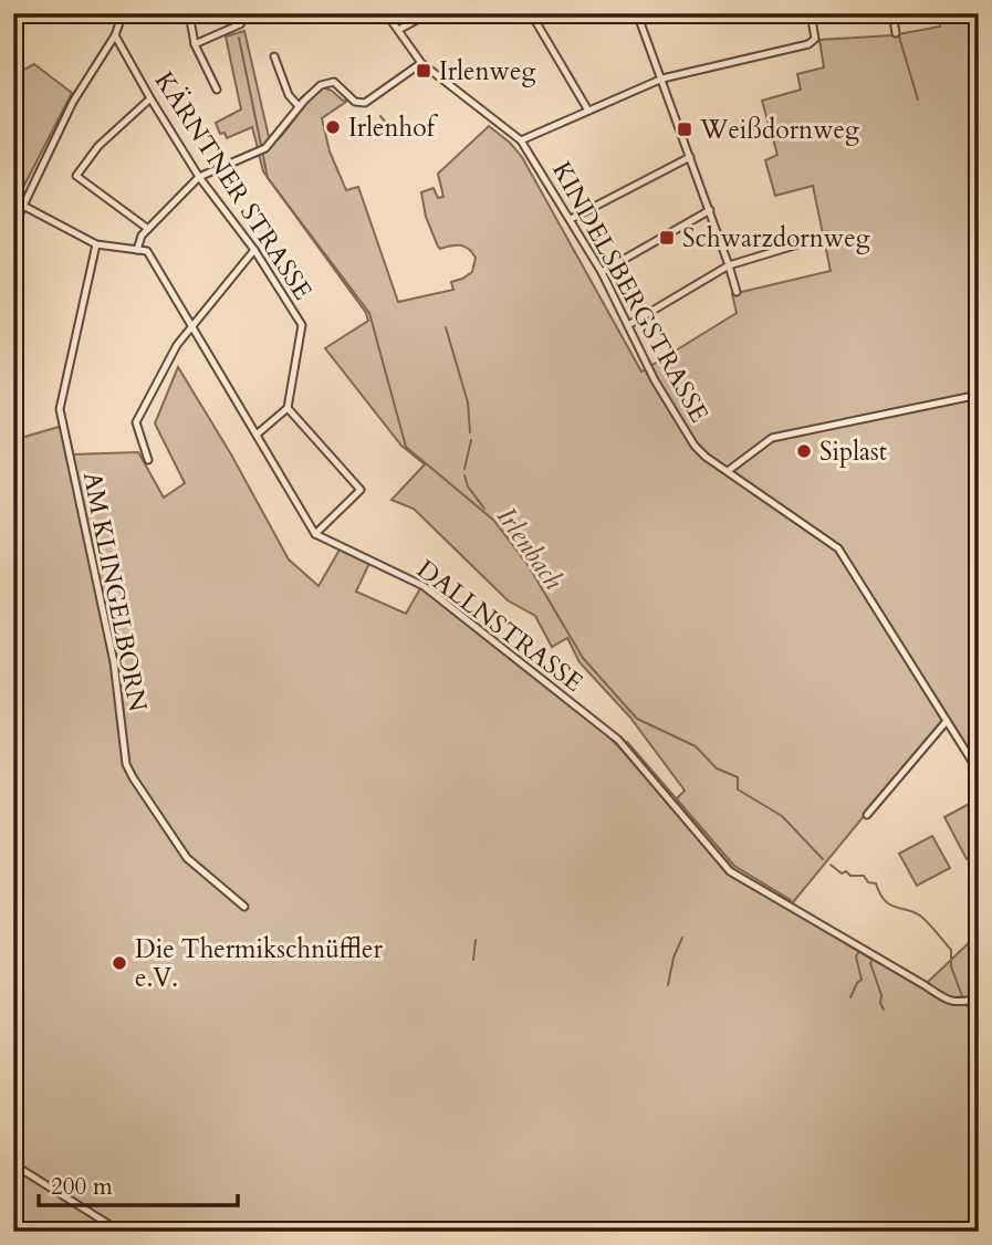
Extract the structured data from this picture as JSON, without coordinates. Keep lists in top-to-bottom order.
{
  "streets": {
    "street": [
      "KÄRNTNER STRASSE",
      "KINDELSBERGSTRASSE",
      "AM KLINGELBORN",
      "DALLNSTRASSE"
    ]
  },
  "water": ["Irlenbach"],
  "places": {
    "transit": ["Irlenweg", "Weißdornweg", "Schwarzdornweg"],
    "other": ["Irlenhof", "Siplast", "Die Thermikschnüffler e.V."]
  },
  "scale_bar": "200 m"
}
